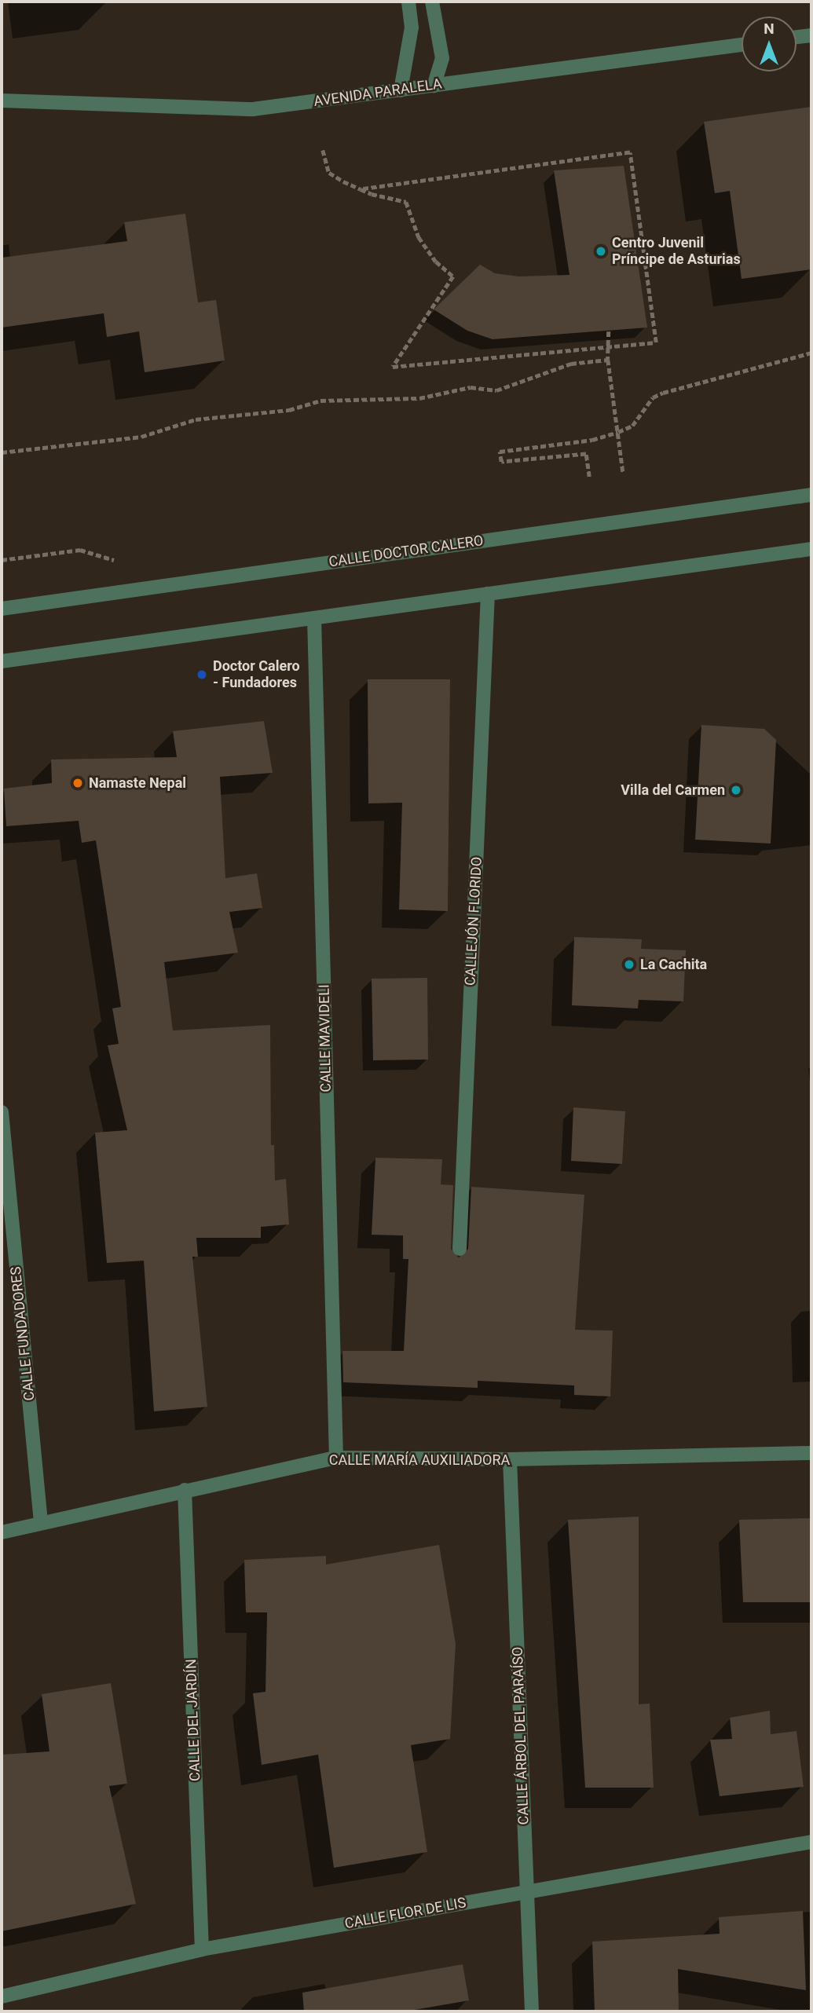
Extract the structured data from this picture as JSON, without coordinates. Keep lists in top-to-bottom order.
{
  "streets": {
    "street": [
      "AVENIDA PARALELA",
      "CALLE DOCTOR CALERO",
      "CALLEJÓN FLORIDO",
      "CALLE MAVIDELI",
      "CALLE FUNDADORES",
      "CALLE MARÍA AUXILIADORA",
      "CALLE DEL JARDÍN",
      "CALLE ÁRBOL DEL PARAÍSO",
      "CALLE FLOR DE LIS"
    ]
  },
  "crossings": [
    ["CALLE MAVIDELI", "CALLE MARÍA AUXILIADORA"],
    ["CALLE FUNDADORES", "CALLE MARÍA AUXILIADORA"],
    ["CALLE MARÍA AUXILIADORA", "CALLE DEL JARDÍN"],
    ["CALLE MARÍA AUXILIADORA", "CALLE ÁRBOL DEL PARAÍSO"],
    ["CALLE DEL JARDÍN", "CALLE FLOR DE LIS"],
    ["CALLE ÁRBOL DEL PARAÍSO", "CALLE FLOR DE LIS"]
  ],
  "places": [
    "Centro Juvenil Príncipe de Asturias",
    "Doctor Calero - Fundadores",
    "Namaste Nepal",
    "Villa del Carmen",
    "La Cachita"
  ],
  "north": "top"
}
